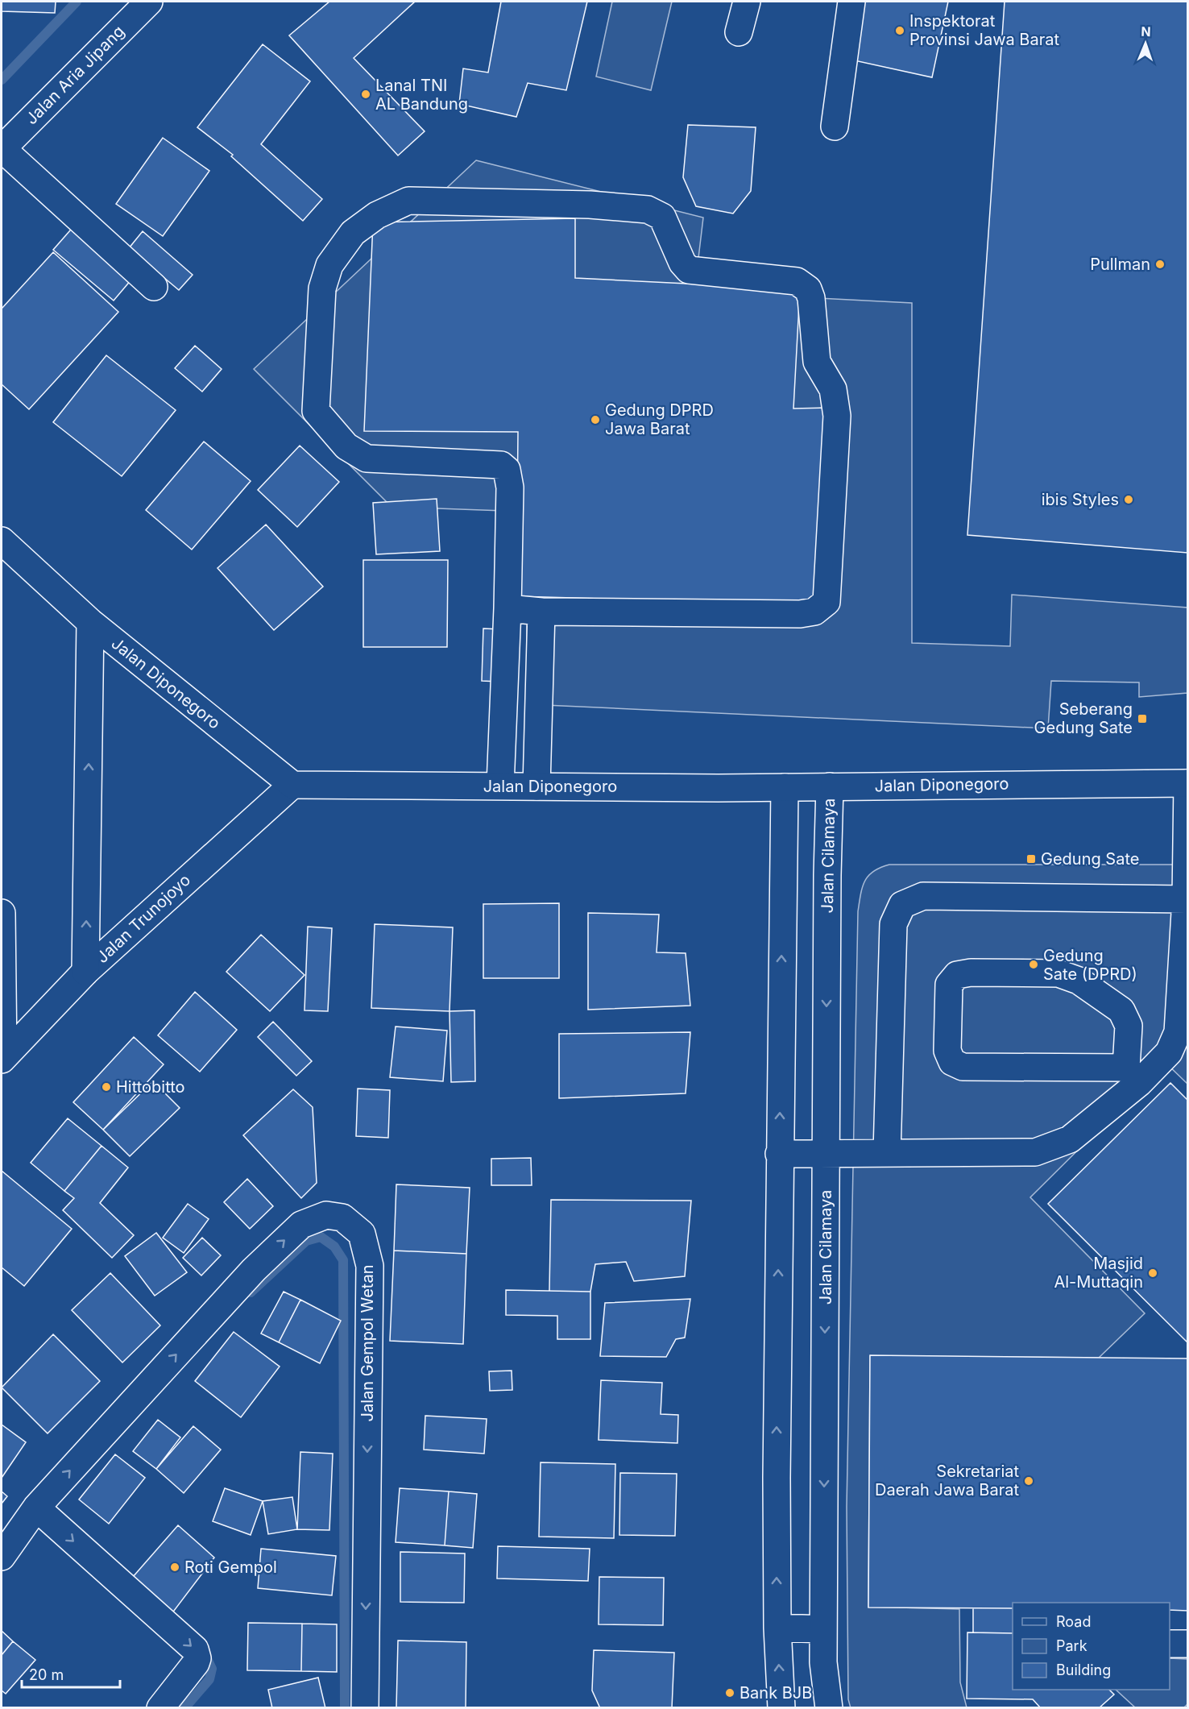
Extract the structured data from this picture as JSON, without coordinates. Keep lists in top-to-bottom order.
{
  "streets": {
    "street": [
      "Jalan Aria Jipang",
      "Jalan Diponegoro",
      "Jalan Cilamaya",
      "Jalan Trunojoyo",
      "Jalan Gempol Wetan"
    ]
  },
  "crossings": [
    ["Jalan Diponegoro", "Jalan Cilamaya"],
    ["Jalan Diponegoro", "Jalan Trunojoyo"]
  ],
  "places": {
    "other": [
      "Inspektorat Provinsi Jawa Barat",
      "Lanal TNI AL Bandung",
      "Pullman",
      "Gedung DPRD Jawa Barat",
      "ibis Styles",
      "Gedung Sate (DPRD)",
      "Hittobitto",
      "Masjid Al-Muttaqin",
      "Sekretariat Daerah Jawa Barat",
      "Roti Gempol",
      "Bank BJB"
    ],
    "transit": ["Seberang Gedung Sate", "Gedung Sate"]
  },
  "legend": ["Road", "Park", "Building"],
  "scale_bar": "20 m",
  "north": "top"
}
